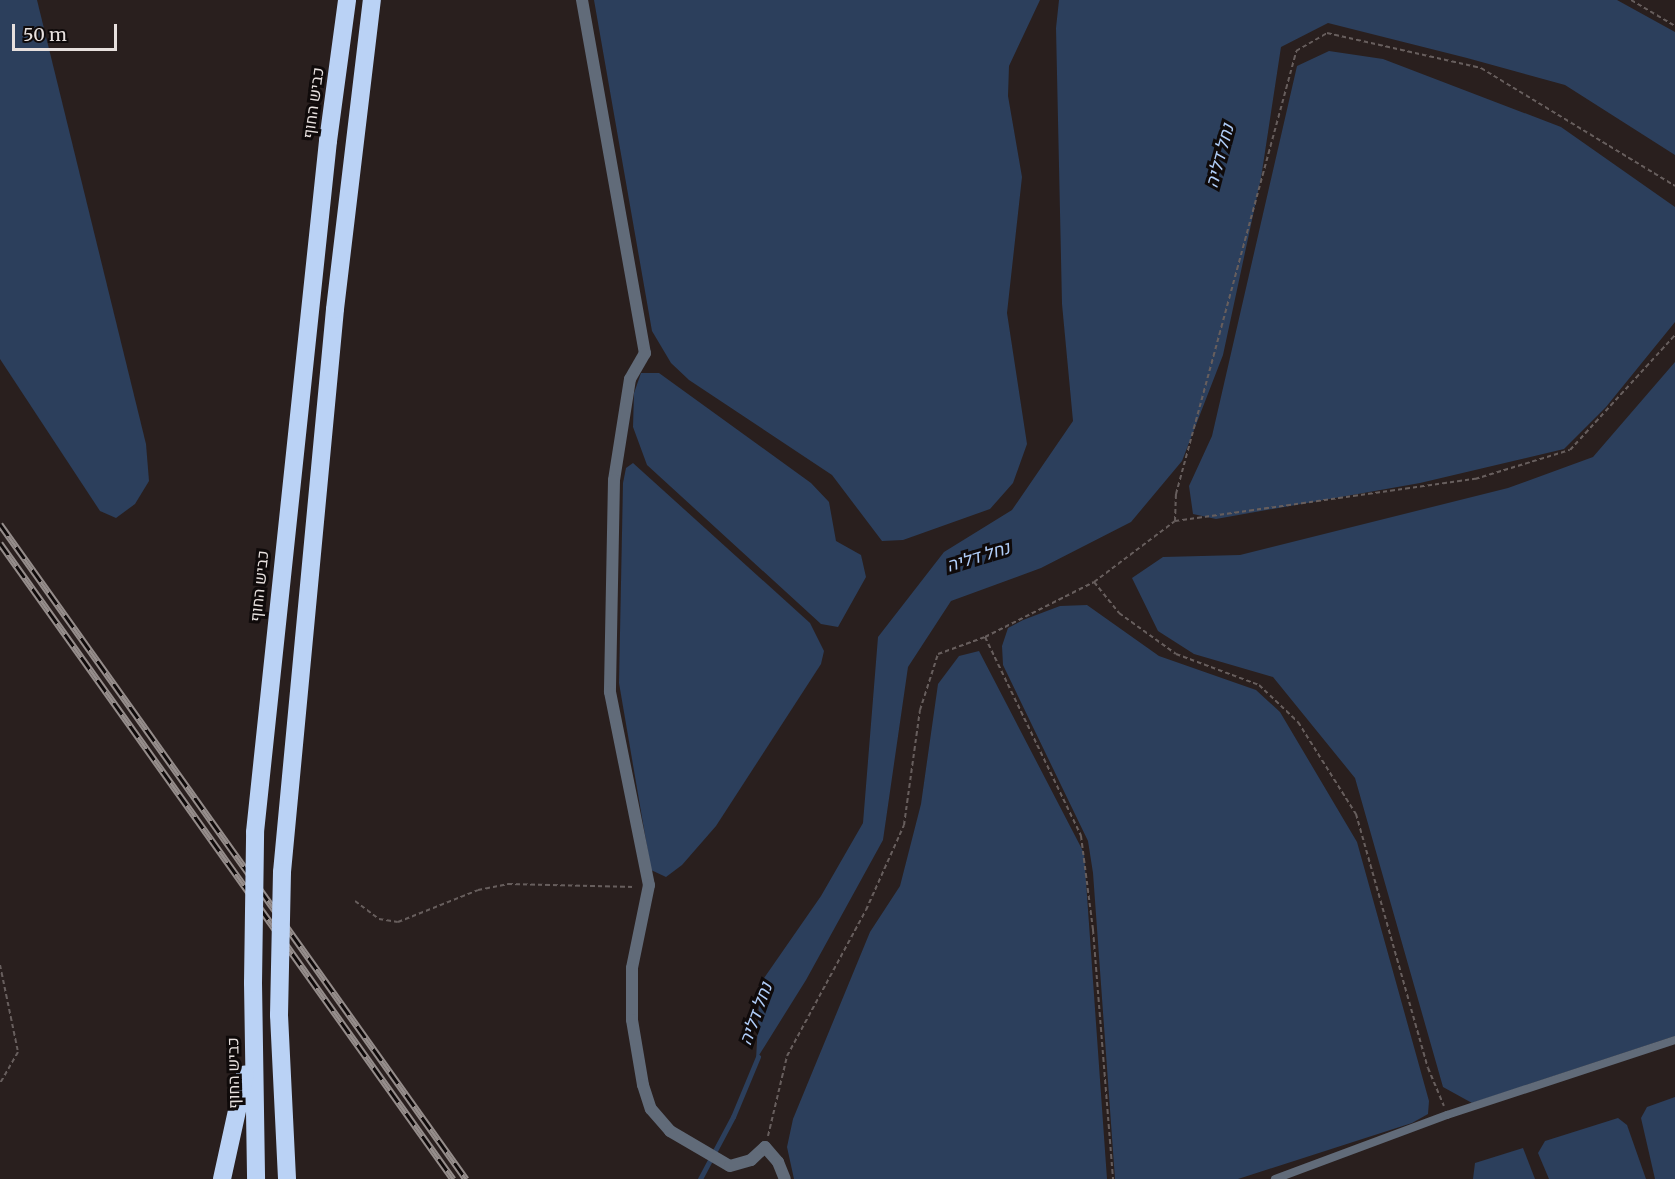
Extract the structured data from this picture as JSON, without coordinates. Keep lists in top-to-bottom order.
{
  "streets": {
    "highway": ["כביש החוף"]
  },
  "water": ["נחל דליה"],
  "scale_bar": "50 m"
}
